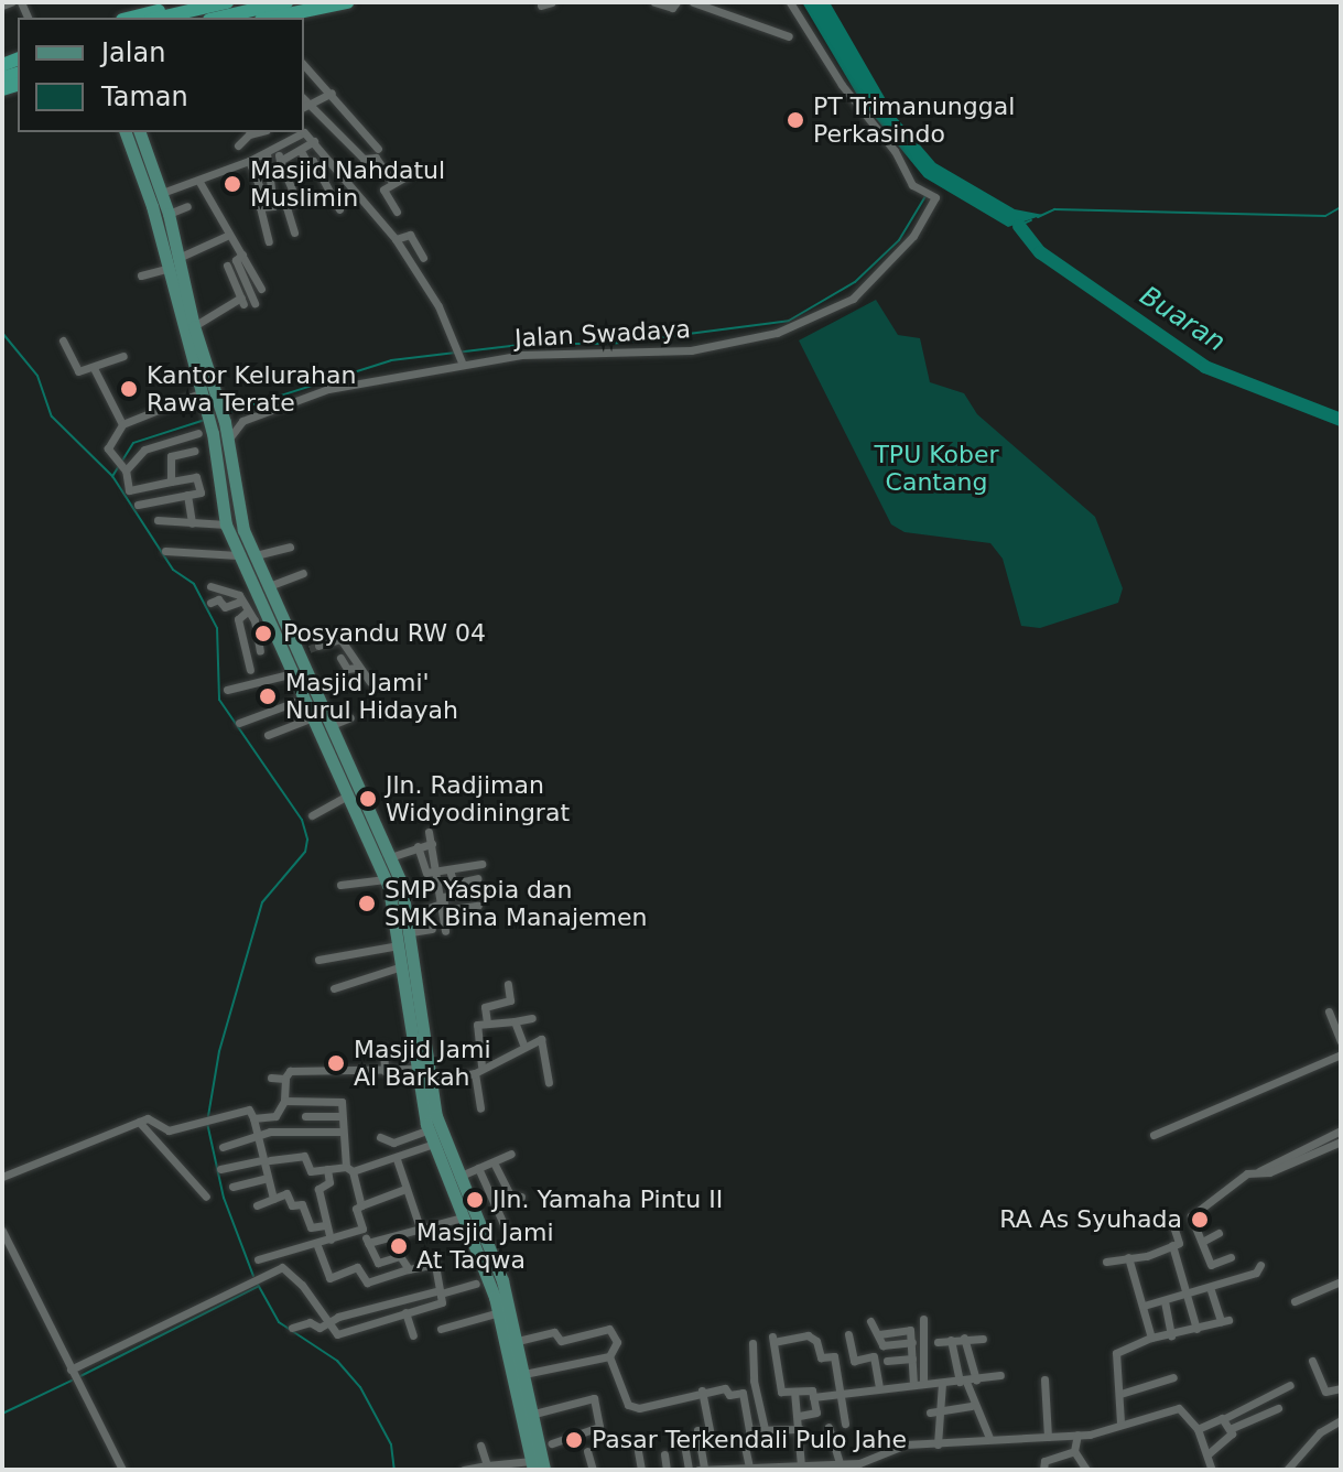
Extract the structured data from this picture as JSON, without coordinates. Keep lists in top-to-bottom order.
{
  "streets": {
    "street": ["Jalan Swadaya"]
  },
  "water": ["Buaran"],
  "parks": ["TPU Kober Cantang"],
  "places": [
    "PT Trimanunggal Perkasindo",
    "Masjid Nahdatul Muslimin",
    "Kantor Kelurahan Rawa Terate",
    "Posyandu RW 04",
    "Masjid Jami' Nurul Hidayah",
    "Jln. Radjiman Widyodiningrat",
    "SMP Yaspia dan SMK Bina Manajemen",
    "Masjid Jami Al Barkah",
    "Jln. Yamaha Pintu II",
    "RA As Syuhada",
    "Masjid Jami At Taqwa",
    "Pasar Terkendali Pulo Jahe"
  ],
  "legend": ["Jalan", "Taman"]
}
